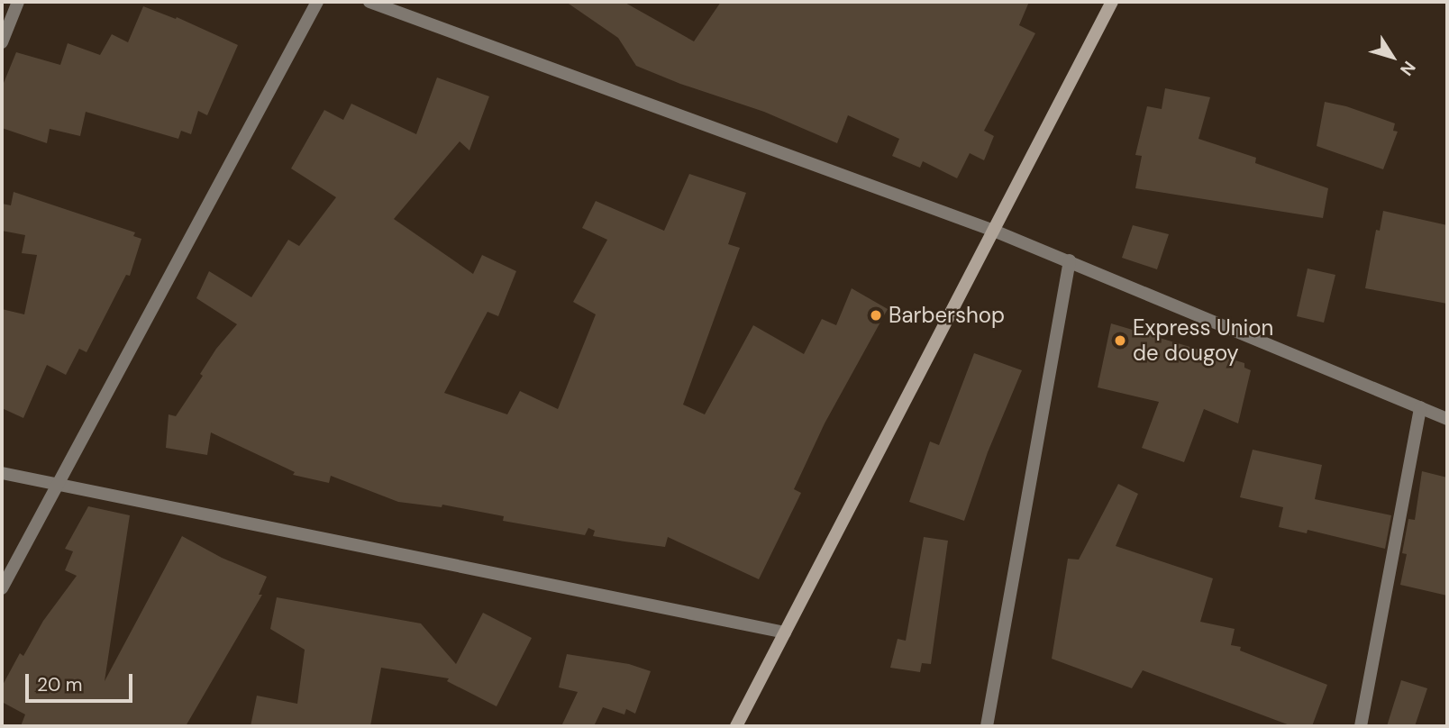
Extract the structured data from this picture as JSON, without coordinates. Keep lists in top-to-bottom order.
{
  "places": ["Barbershop", "Express Union de dougoy"],
  "scale_bar": "20 m",
  "north": "bottom right"
}
